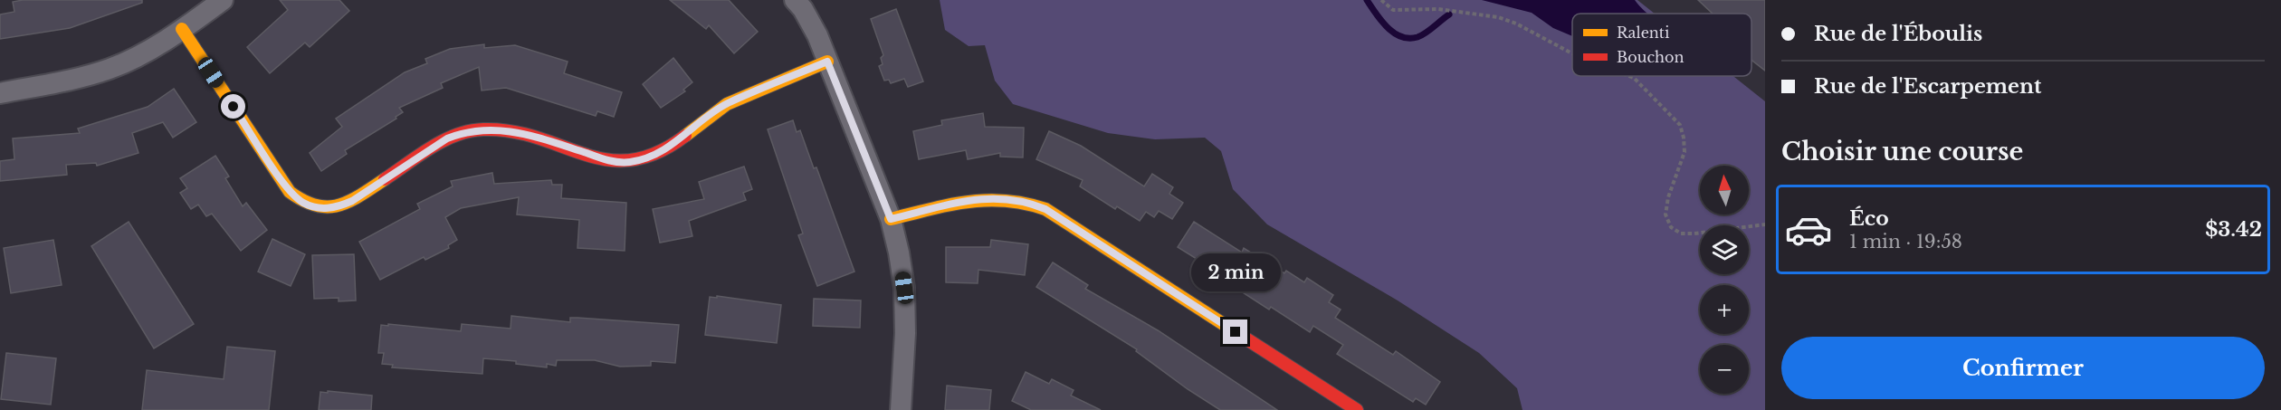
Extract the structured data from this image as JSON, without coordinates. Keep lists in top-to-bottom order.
{
  "legend": ["Ralenti", "Bouchon"],
  "north": "top",
  "page": {
    "banner": ["Rue de l'Éboulis", "Rue de l'Escarpement"],
    "heading": "Choisir une course",
    "map_buttons": ["+", "−"],
    "list": [
      {
        "name": "Éco",
        "note": "1 min · 19:58",
        "value": "$3.42"
      }
    ],
    "bubble": "2 min",
    "buttons": "Confirmer"
  }
}
